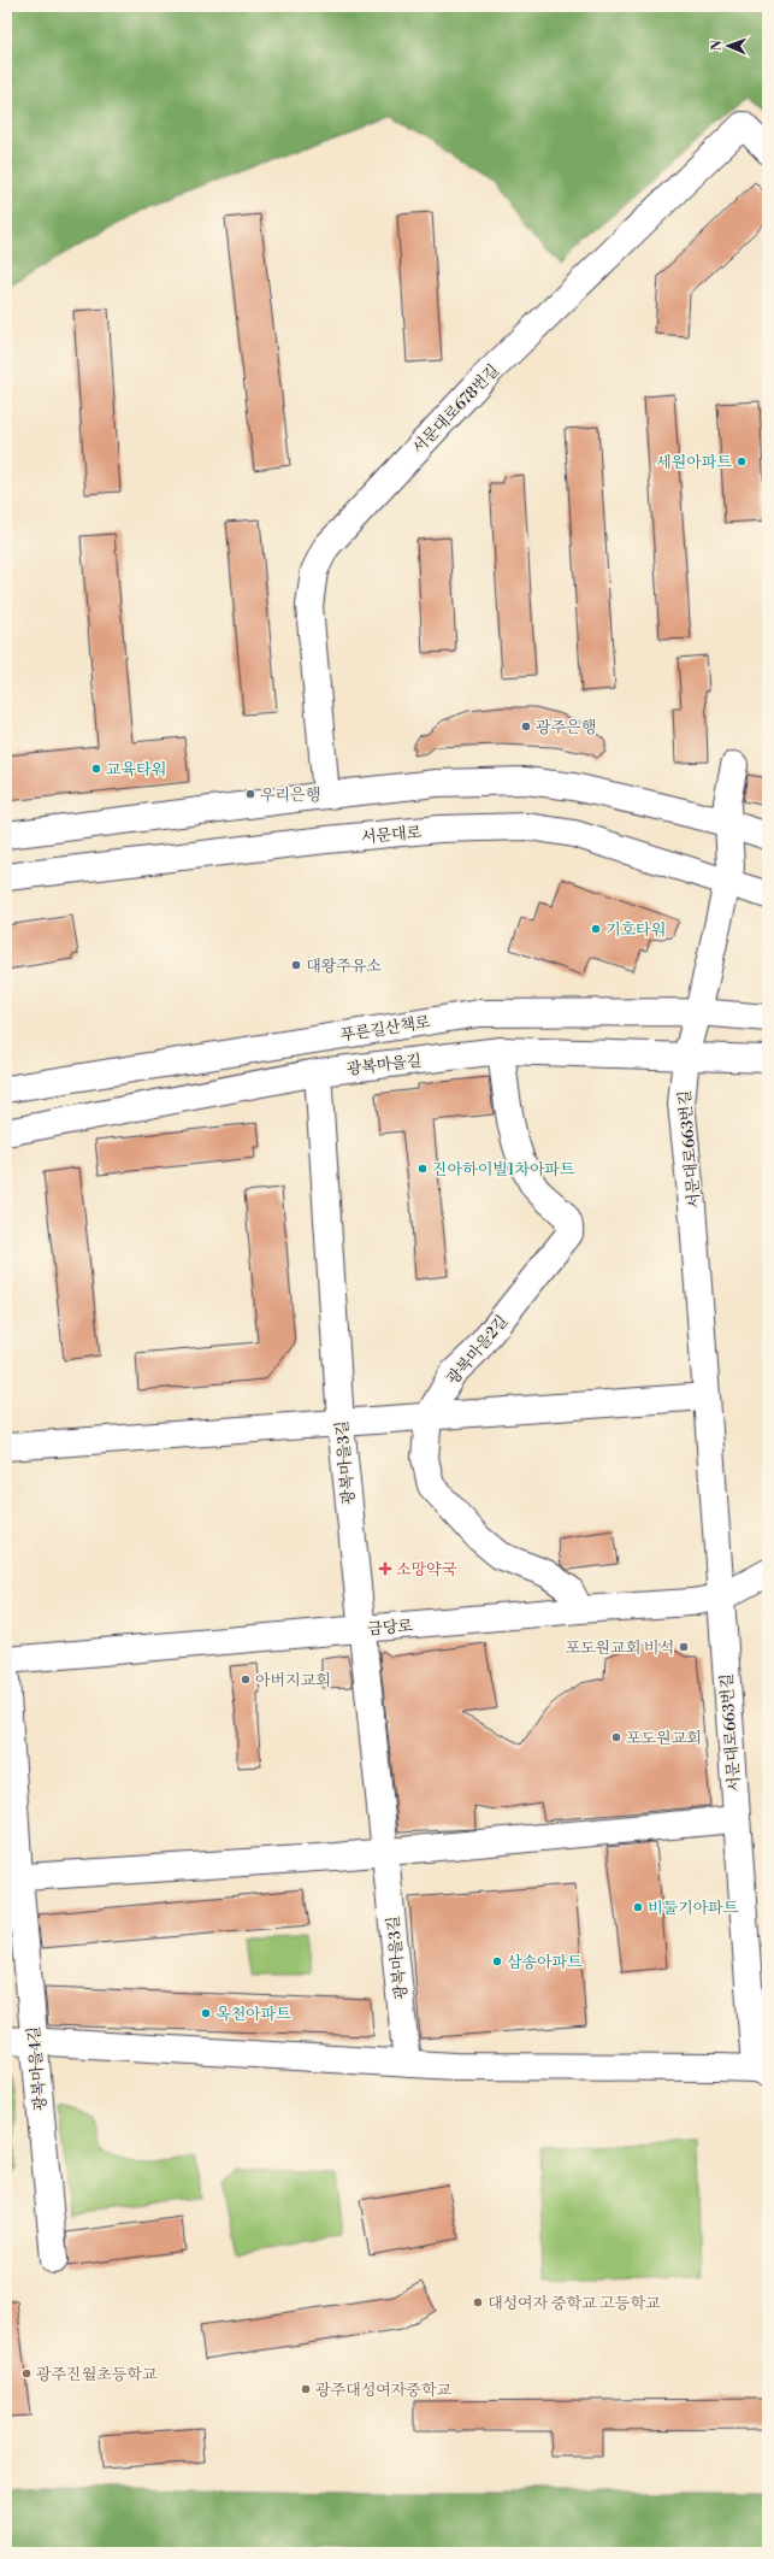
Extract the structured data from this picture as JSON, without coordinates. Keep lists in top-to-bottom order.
{
  "streets": {
    "street": [
      "서문대로678번길",
      "서문대로",
      "푸른길산책로",
      "광복마을길",
      "서문대로663번길",
      "광복마을2길",
      "광복마을3길",
      "금당로",
      "광복마을4길"
    ]
  },
  "crossings": [
    ["서문대로", "서문대로663번길"],
    ["푸른길산책로", "서문대로663번길"],
    ["광복마을길", "서문대로663번길"],
    ["광복마을길", "광복마을2길"],
    ["광복마을길", "광복마을3길"],
    ["서문대로663번길", "금당로"],
    ["광복마을2길", "금당로"],
    ["광복마을3길", "금당로"]
  ],
  "places": {
    "other": [
      "세원아파트",
      "광주은행",
      "교육타워",
      "우리은행",
      "기호타워",
      "대왕주유소",
      "진아하이빌1차아파트",
      "포도원교회 비석",
      "아버지교회",
      "포도원교회",
      "비둘기아파트",
      "삼송아파트",
      "옥천아파트",
      "대성여자 중학교 고등학교",
      "광주진월초등학교",
      "광주대성여자중학교"
    ],
    "health": ["소망약국"]
  },
  "north": "left"
}
